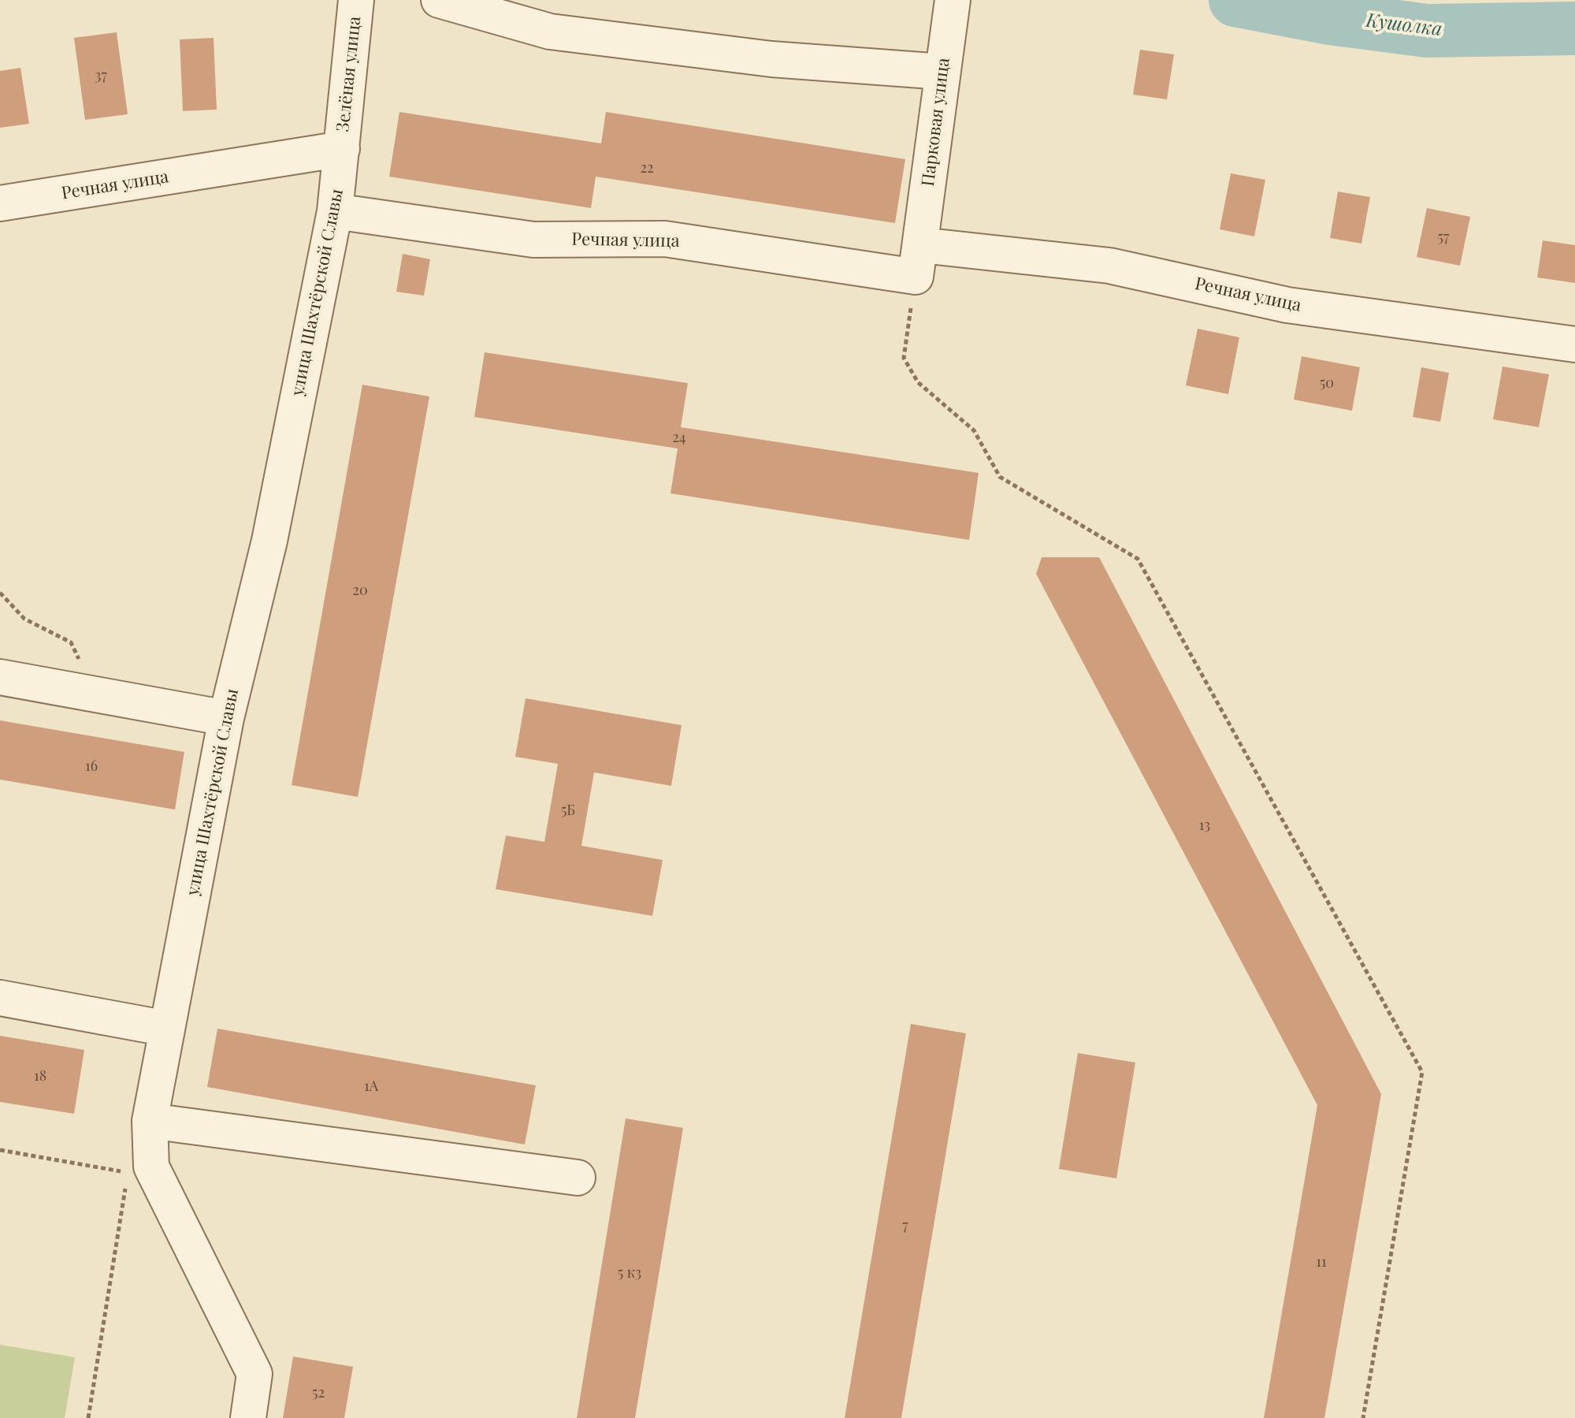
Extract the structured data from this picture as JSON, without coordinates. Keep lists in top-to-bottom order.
{
  "streets": {
    "street": [
      "Зелёная улица",
      "Парковая улица",
      "Речная улица",
      "улица Шахтёрской Славы"
    ]
  },
  "crossings": [
    ["Зелёная улица", "Речная улица"],
    ["Зелёная улица", "улица Шахтёрской Славы"],
    ["Парковая улица", "Речная улица"],
    ["Речная улица", "улица Шахтёрской Славы"]
  ],
  "water": ["Кушолка"],
  "house_numbers": [
    "37",
    "22",
    "57",
    "50",
    "24",
    "20",
    "16",
    "5Б",
    "13",
    "18",
    "1А",
    "7",
    "11",
    "5 к3",
    "52"
  ]
}
